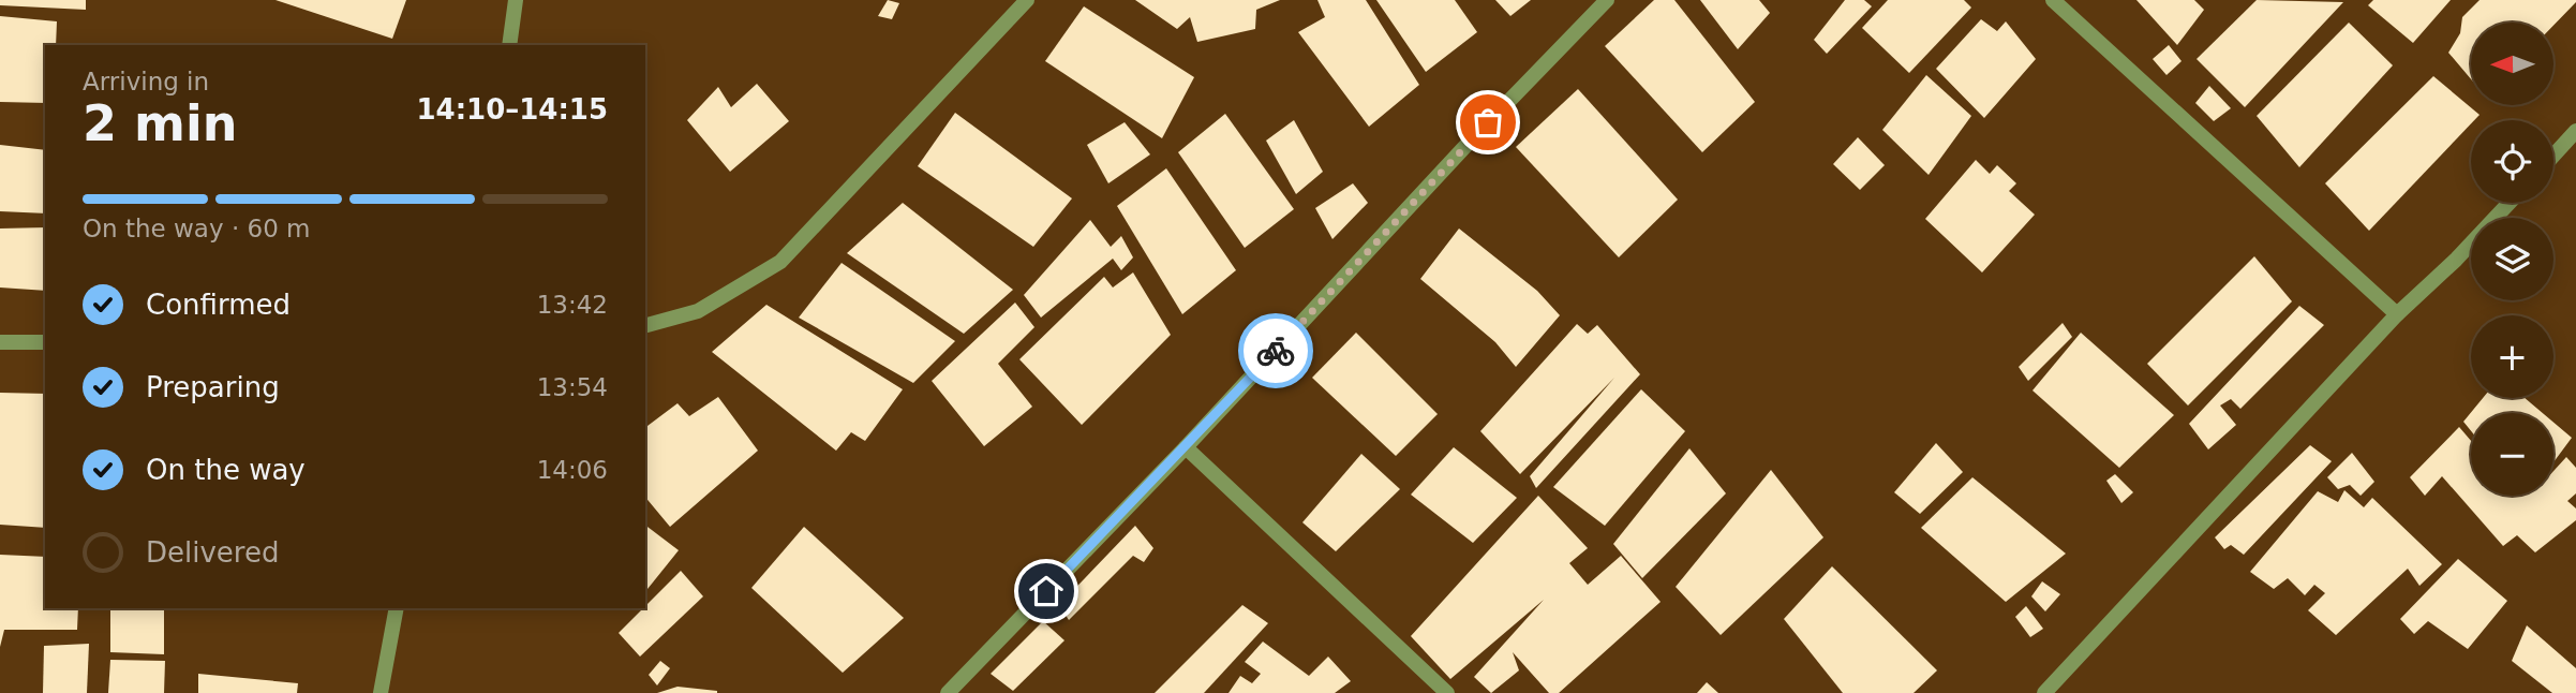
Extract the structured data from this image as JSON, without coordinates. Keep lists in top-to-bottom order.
{
  "north": "left",
  "page": {
    "map_buttons": ["+", "−"],
    "heading": ["2 min", "Arriving in", "14:10–14:15"],
    "bar": "On the way · 60 m",
    "list": [
      ["Confirmed", "13:42"],
      ["Preparing", "13:54"],
      ["On the way", "14:06"],
      "Delivered"
    ]
  }
}
